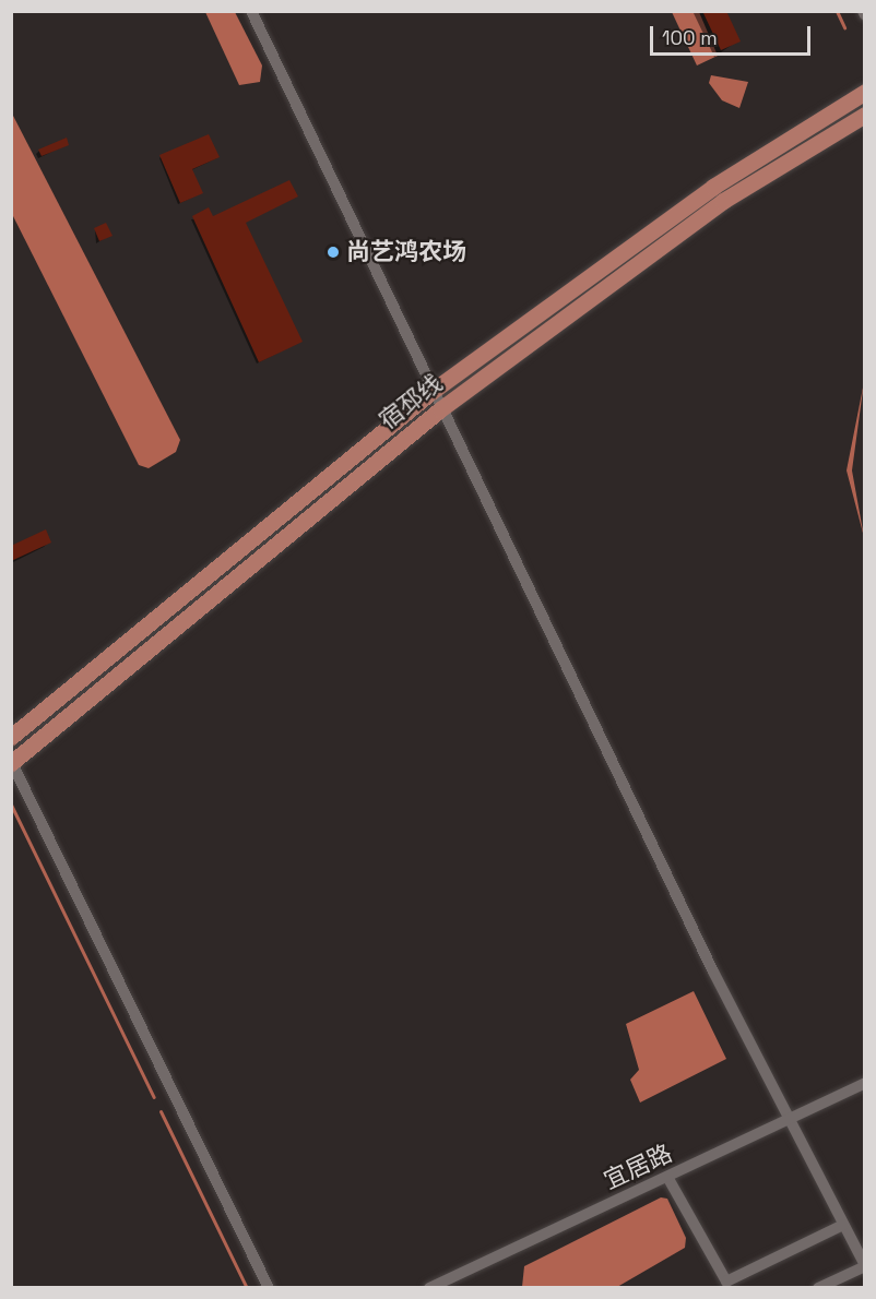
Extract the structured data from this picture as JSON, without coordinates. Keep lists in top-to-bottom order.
{
  "streets": {
    "main road": ["宿邳线"],
    "street": ["宜居路"]
  },
  "places": ["尚艺鸿农场"],
  "scale_bar": "100 m"
}
